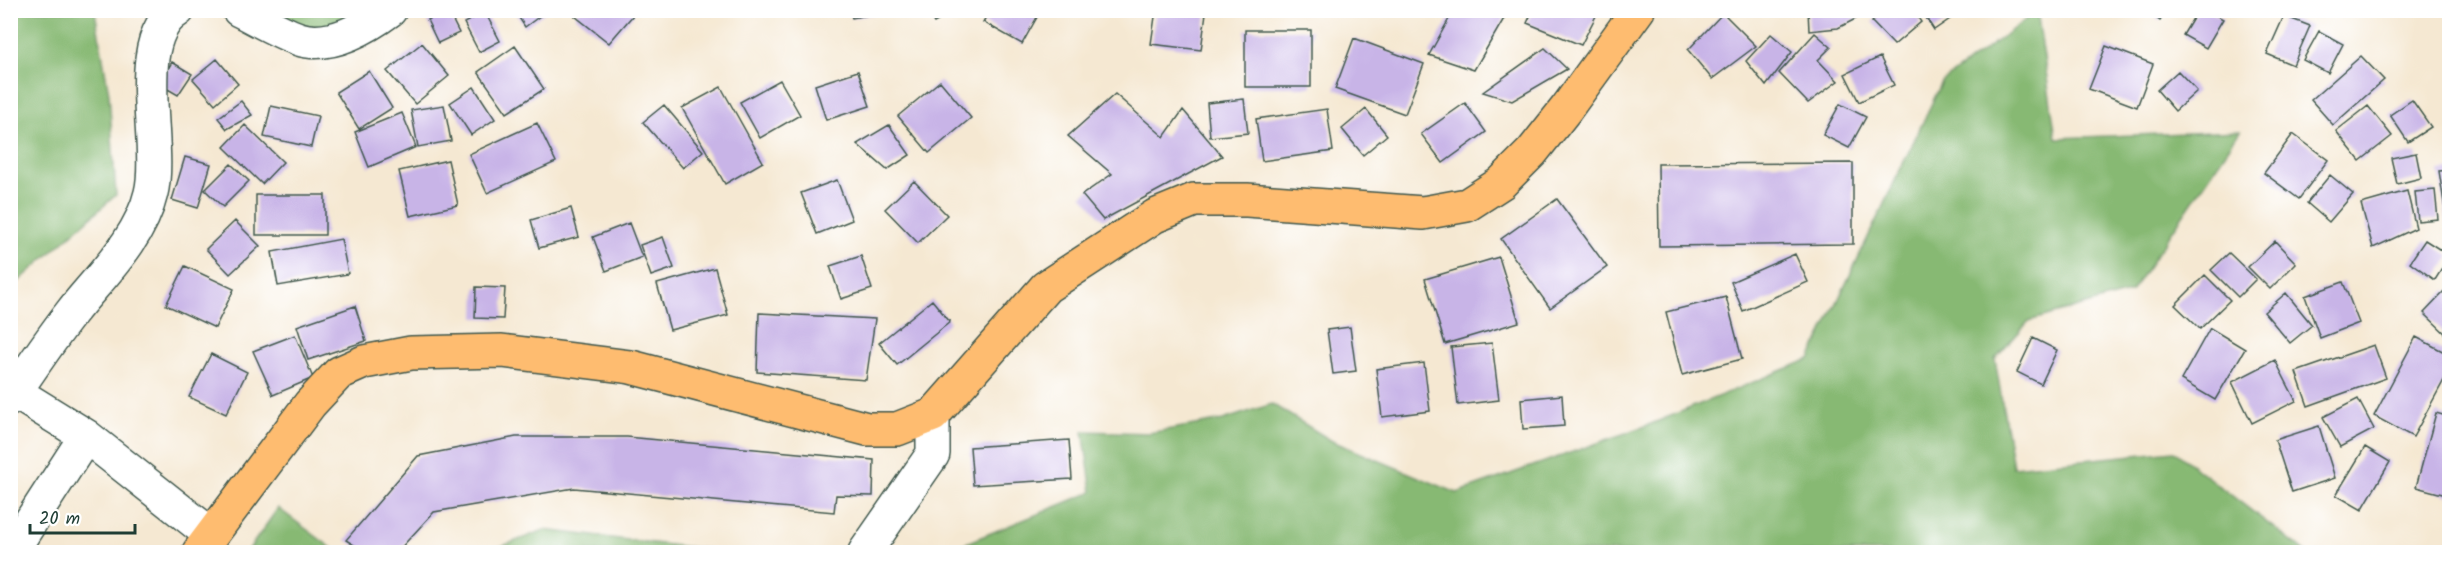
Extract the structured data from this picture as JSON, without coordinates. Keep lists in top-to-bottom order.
{
  "scale_bar": "20 m"
}
